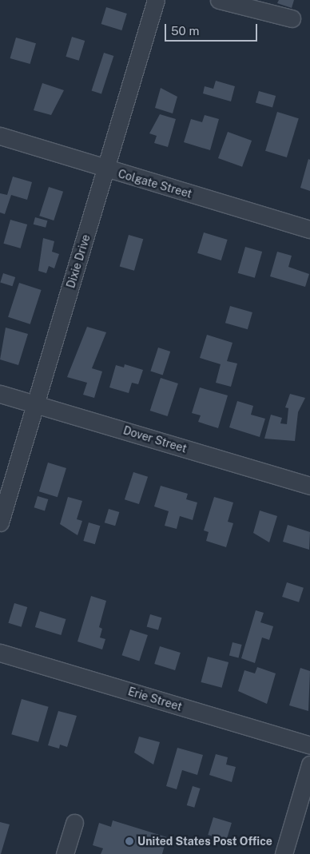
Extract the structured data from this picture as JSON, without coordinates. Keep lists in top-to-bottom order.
{
  "streets": {
    "street": [
      "Colgate Street",
      "Dixie Drive",
      "Dover Street",
      "Erie Street"
    ]
  },
  "crossings": [
    ["Colgate Street", "Dixie Drive"],
    ["Dixie Drive", "Dover Street"]
  ],
  "places": ["United States Post Office"],
  "scale_bar": "50 m"
}
